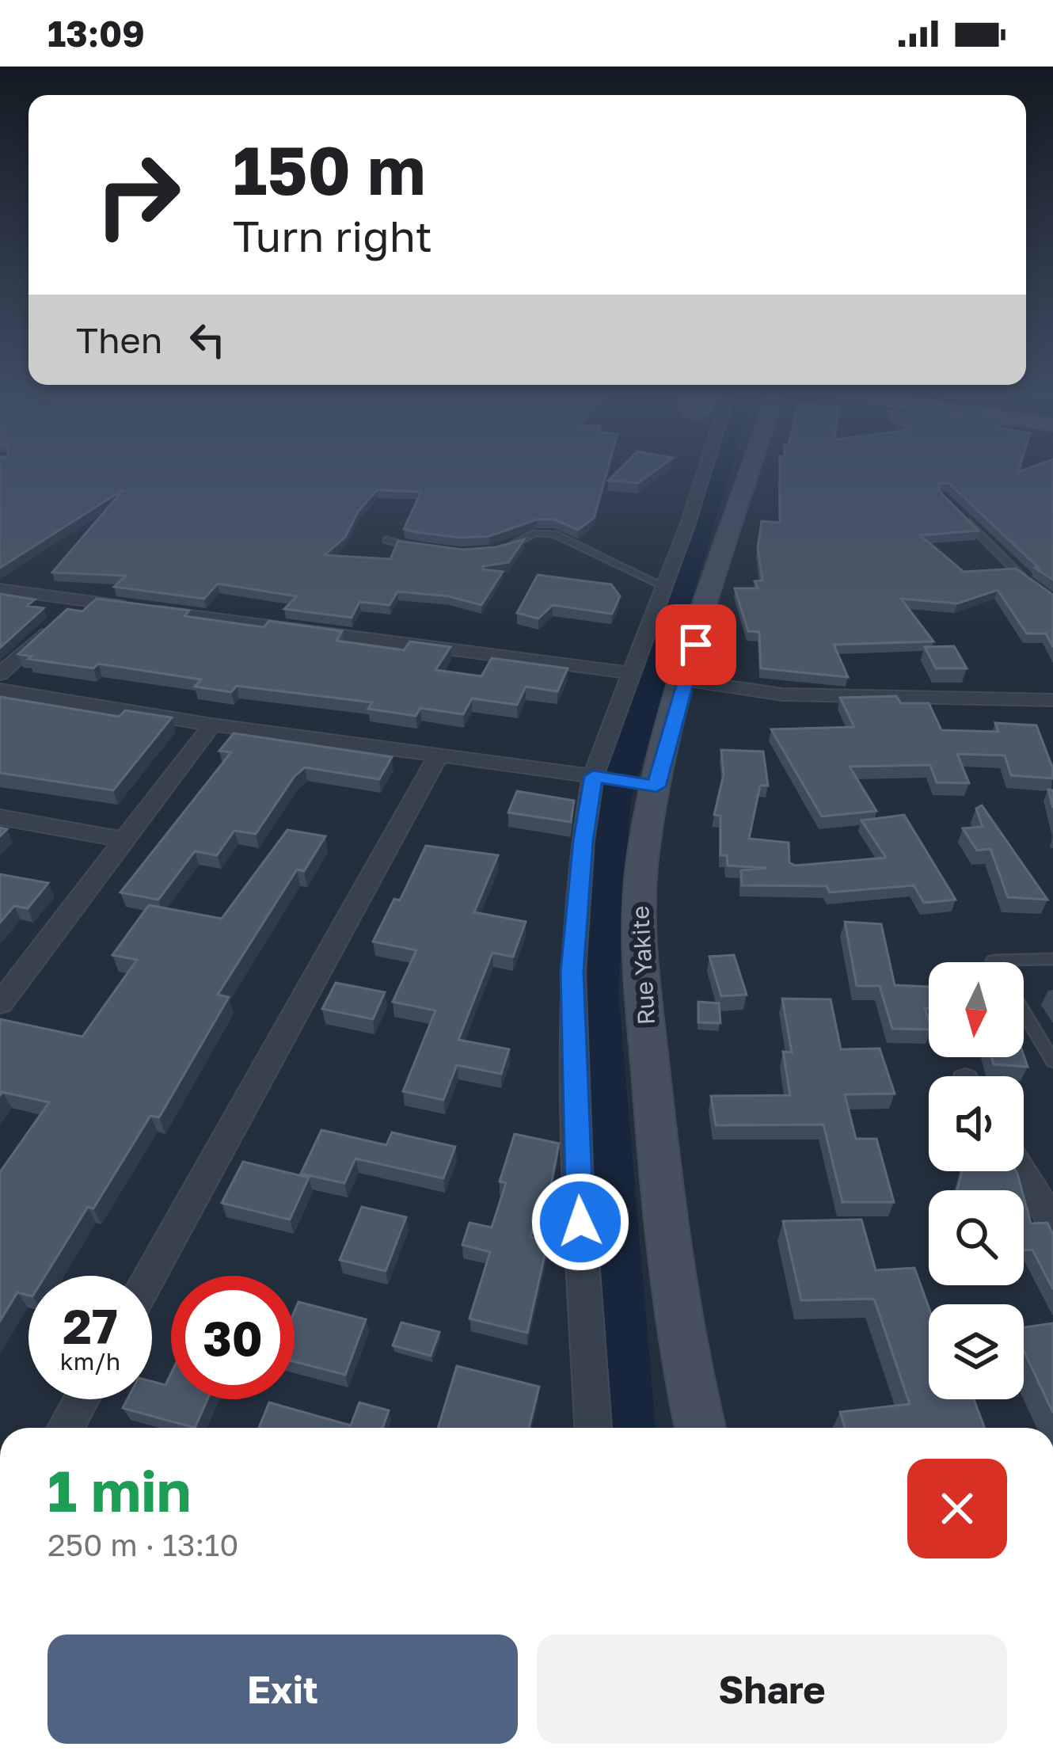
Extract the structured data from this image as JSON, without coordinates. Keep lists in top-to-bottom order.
{
  "streets": {
    "main road": ["Rue Yakite"]
  },
  "north": "bottom",
  "page": {
    "status": "13:09",
    "turn": ["150 m", "Turn right"],
    "then": "Then",
    "speed": "27 km/h",
    "limit": "30",
    "heading": ["1 min", "250 m · 13:10"],
    "buttons": ["Exit", "Share"]
  }
}
